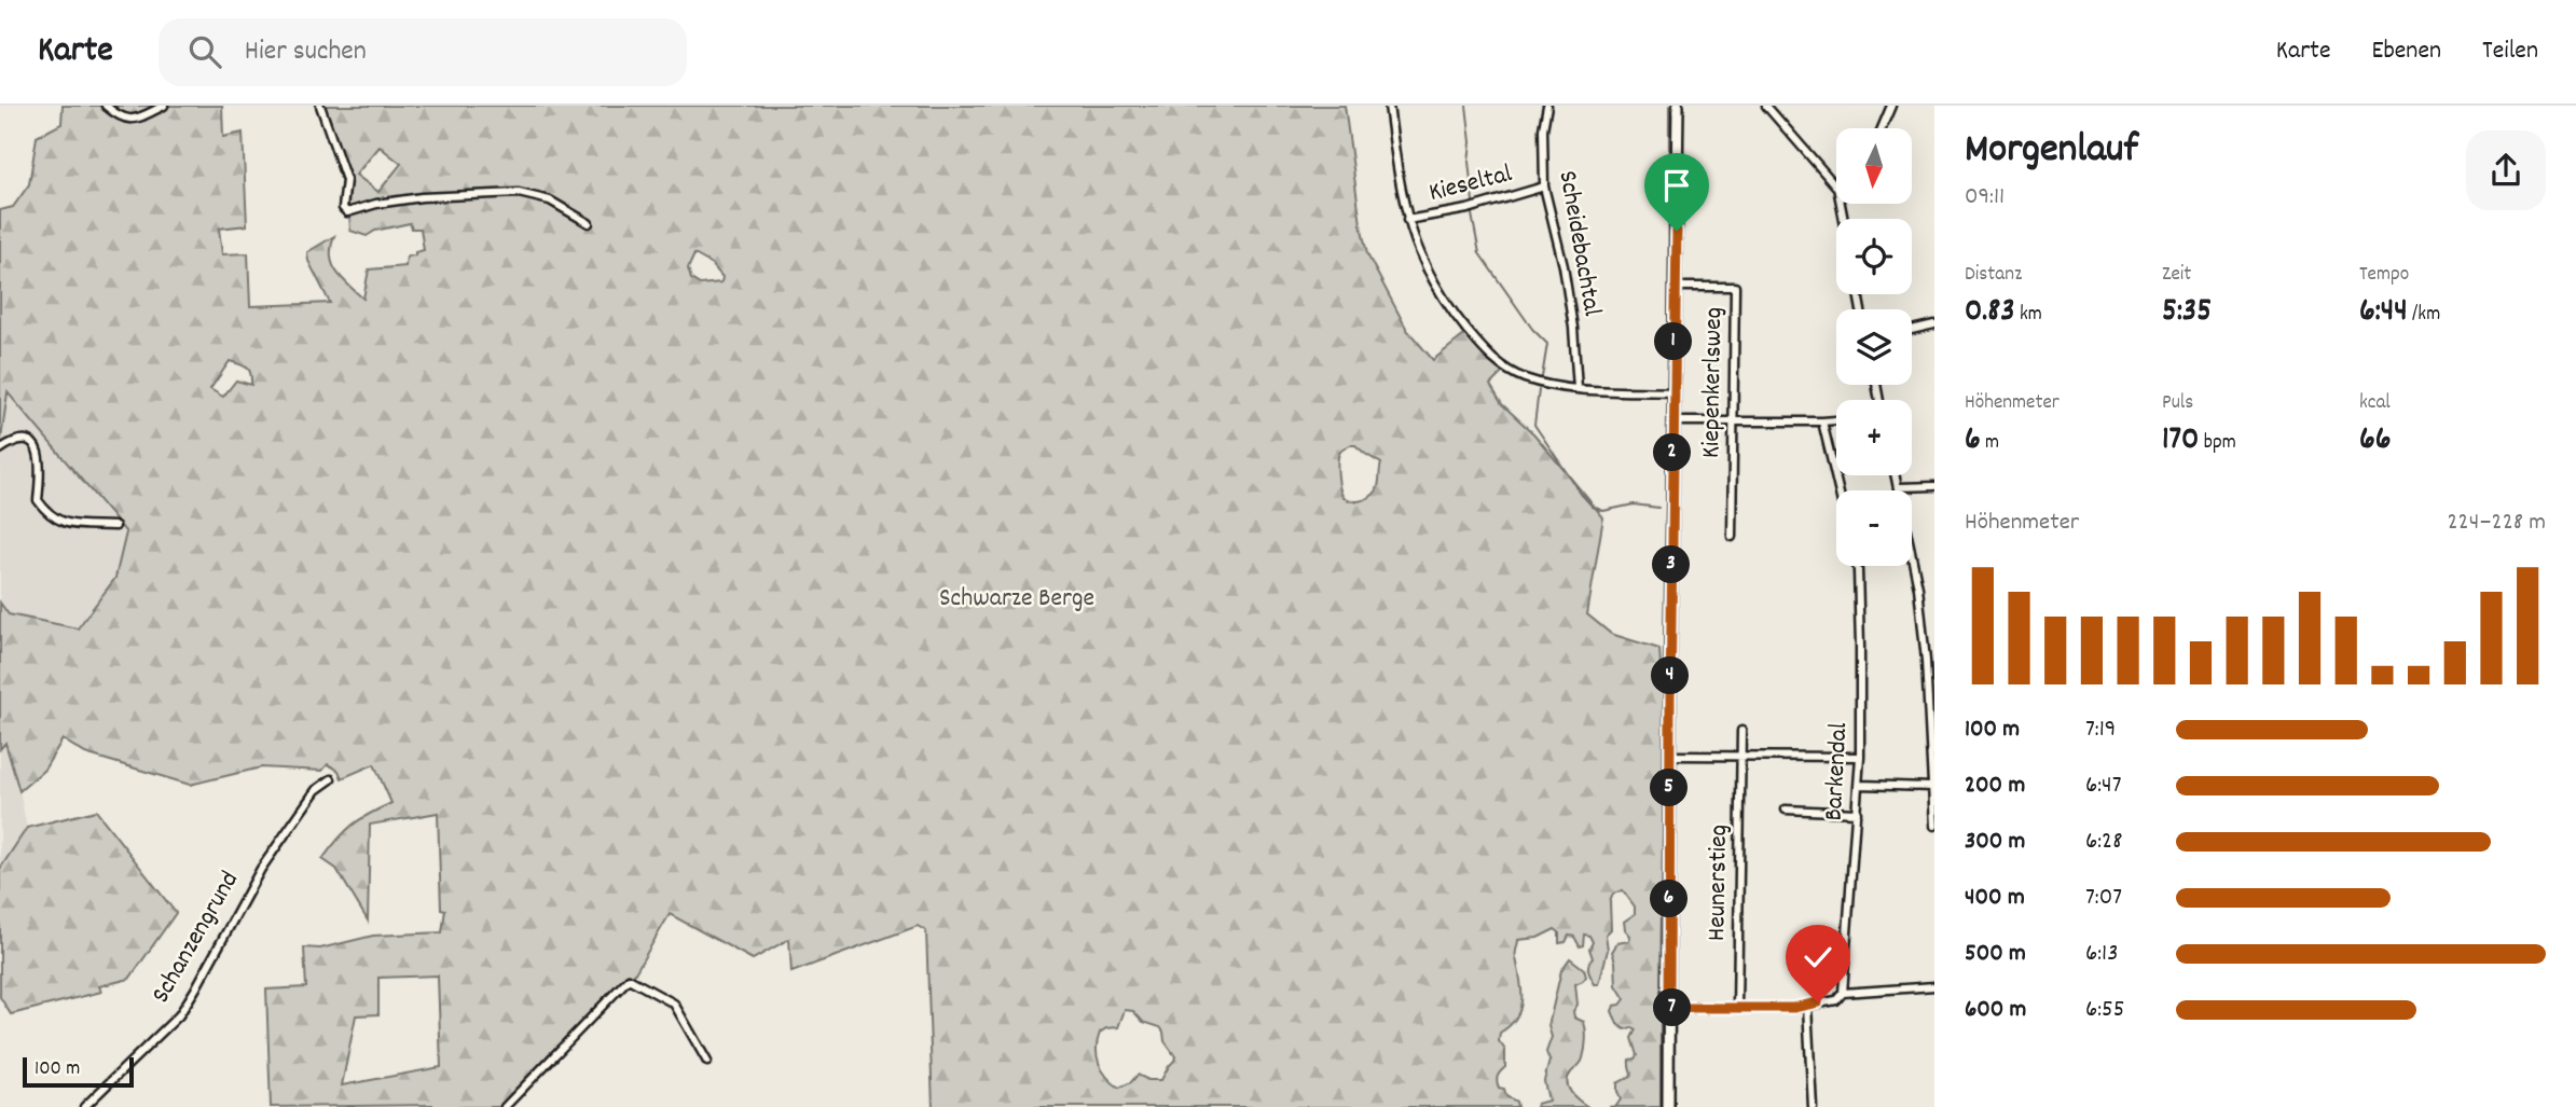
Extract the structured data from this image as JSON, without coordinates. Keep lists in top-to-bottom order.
{
  "streets": {
    "street": [
      "Kieseltal",
      "Scheidebachtal",
      "Kiepenkerlsweg",
      "Barkendal",
      "Heunerstieg",
      "Schanzengrund"
    ]
  },
  "crossings": [
    ["Kieseltal", "Scheidebachtal"]
  ],
  "parks": ["Schwarze Berge"],
  "scale_bar": "100 m",
  "north": "bottom",
  "page": {
    "header": "Karte",
    "search": "Hier suchen",
    "nav": ["Karte", "Ebenen", "Teilen"],
    "heading": ["Morgenlauf", "09:11"],
    "map_buttons": ["+", "−"],
    "stats": [
      ["Distanz", "0.83 km"],
      ["Zeit", "5:35"],
      ["Tempo", "6:44 /km"],
      ["Höhenmeter", "6 m"],
      ["Puls", "170 bpm"],
      ["kcal", "66"]
    ],
    "pins": [
      "1",
      "2",
      "3",
      "4",
      "5",
      "6",
      "7"
    ],
    "chart": ["Höhenmeter", "224–228 m"],
    "list": [
      {
        "name": "100 m",
        "note": "7:19"
      },
      {
        "name": "200 m",
        "note": "6:47"
      },
      {
        "name": "300 m",
        "note": "6:28"
      },
      {
        "name": "400 m",
        "note": "7:07"
      },
      {
        "name": "500 m",
        "note": "6:13"
      },
      {
        "name": "600 m",
        "note": "6:55"
      }
    ],
    "scale": "100 m"
  }
}
